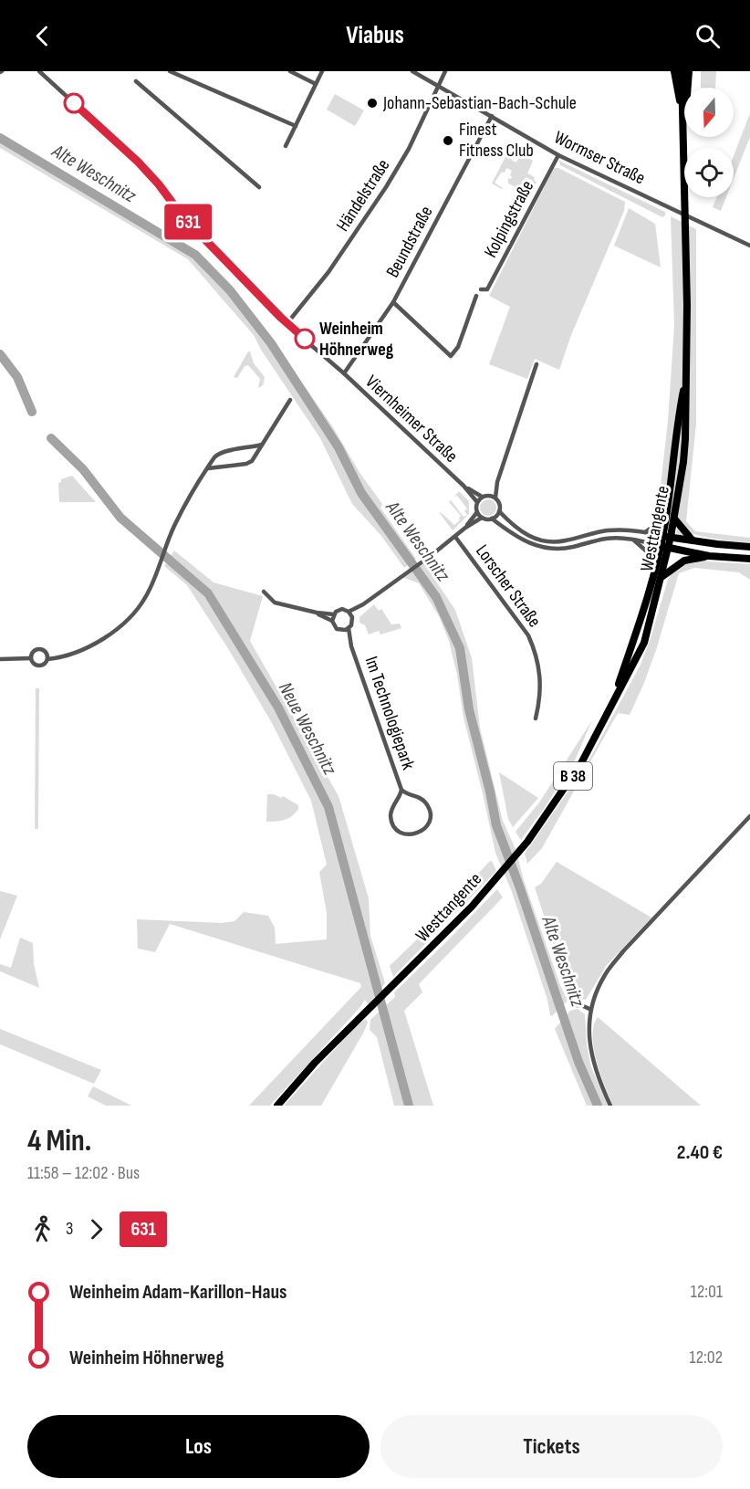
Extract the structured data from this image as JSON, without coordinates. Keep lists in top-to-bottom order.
{
  "streets": {
    "main road": ["Westtangente", "B 38"],
    "street": [
      "Wormser Straße",
      "Händelstraße",
      "Kolpingstraße",
      "Beundstraße",
      "Viernheimer Straße",
      "Lorscher Straße",
      "Im Technologiepark"
    ]
  },
  "crossings": [
    ["Wormser Straße", "Händelstraße"],
    ["Wormser Straße", "Kolpingstraße"],
    ["Wormser Straße", "Beundstraße"],
    ["Händelstraße", "Viernheimer Straße"],
    ["Beundstraße", "Viernheimer Straße"]
  ],
  "water": ["Alte Weschnitz", "Neue Weschnitz"],
  "places": ["Johann-Sebastian-Bach-Schule", "Finest Fitness Club", "Weinheim Höhnerweg"],
  "lines": ["bus line 631"],
  "north": "bottom",
  "page": {
    "header": "Viabus",
    "on_map": "631",
    "heading": ["4 Min.", "11:58 – 12:02 · Bus", "2.40 €"],
    "legs": ["3", "631"],
    "list": [
      {
        "name": "Weinheim Adam-Karillon-Haus",
        "value": "12:01"
      },
      {
        "name": "Weinheim Höhnerweg",
        "value": "12:02"
      }
    ],
    "buttons": ["Los", "Tickets"]
  }
}
